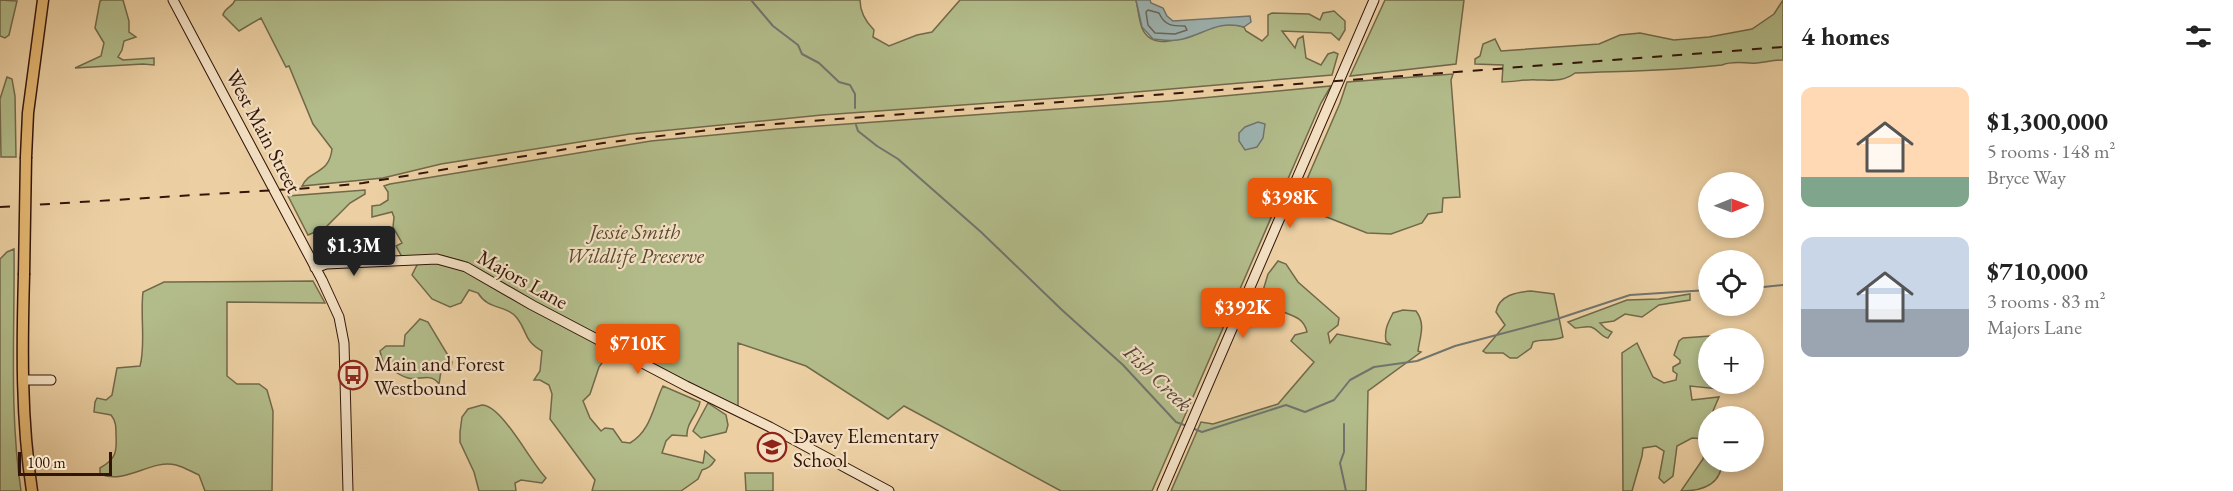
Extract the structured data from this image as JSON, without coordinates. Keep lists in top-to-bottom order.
{
  "streets": {
    "main road": ["West Main Street", "Majors Lane"]
  },
  "crossings": [
    ["West Main Street", "Majors Lane"]
  ],
  "water": ["Fish Creek"],
  "parks": ["Jessie Smith Wildlife Preserve"],
  "places": {
    "bus stop": ["Main and Forest Westbound"],
    "school or university": ["Davey Elementary School"]
  },
  "scale_bar": "100 m",
  "north": "right",
  "page": {
    "heading": "4 homes",
    "list": [
      {
        "name": "$1,300,000",
        "note": "5 rooms · 148 m² · Bryce Way"
      },
      {
        "name": "$710,000",
        "note": "3 rooms · 83 m² · Majors Lane"
      }
    ],
    "map_buttons": ["+", "−"],
    "price": [
      "$398K",
      "$1.3M",
      "$392K",
      "$710K"
    ],
    "scale": "100 m"
  }
}
